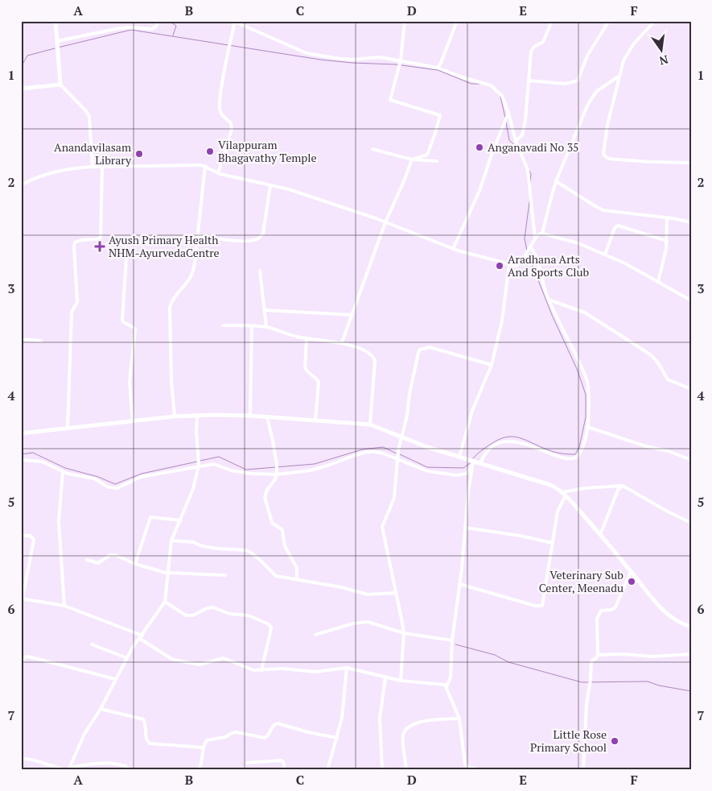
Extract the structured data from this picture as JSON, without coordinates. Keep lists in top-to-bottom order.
{
  "places": {
    "other": [
      "Anganavadi No 35",
      "Vilappuram Bhagavathy Temple",
      "Anandavilasam Library",
      "Aradhana Arts And Sports Club",
      "Veterinary Sub Center, Meenadu",
      "Little Rose Primary School"
    ],
    "health": ["Ayush Primary Health NHM-AyurvedaCentre"]
  },
  "north": "bottom",
  "grid": {
    "columns": [
      "A",
      "B",
      "C",
      "D",
      "E",
      "F"
    ],
    "rows": [
      "1",
      "2",
      "3",
      "4",
      "5",
      "6",
      "7"
    ]
  }
}
